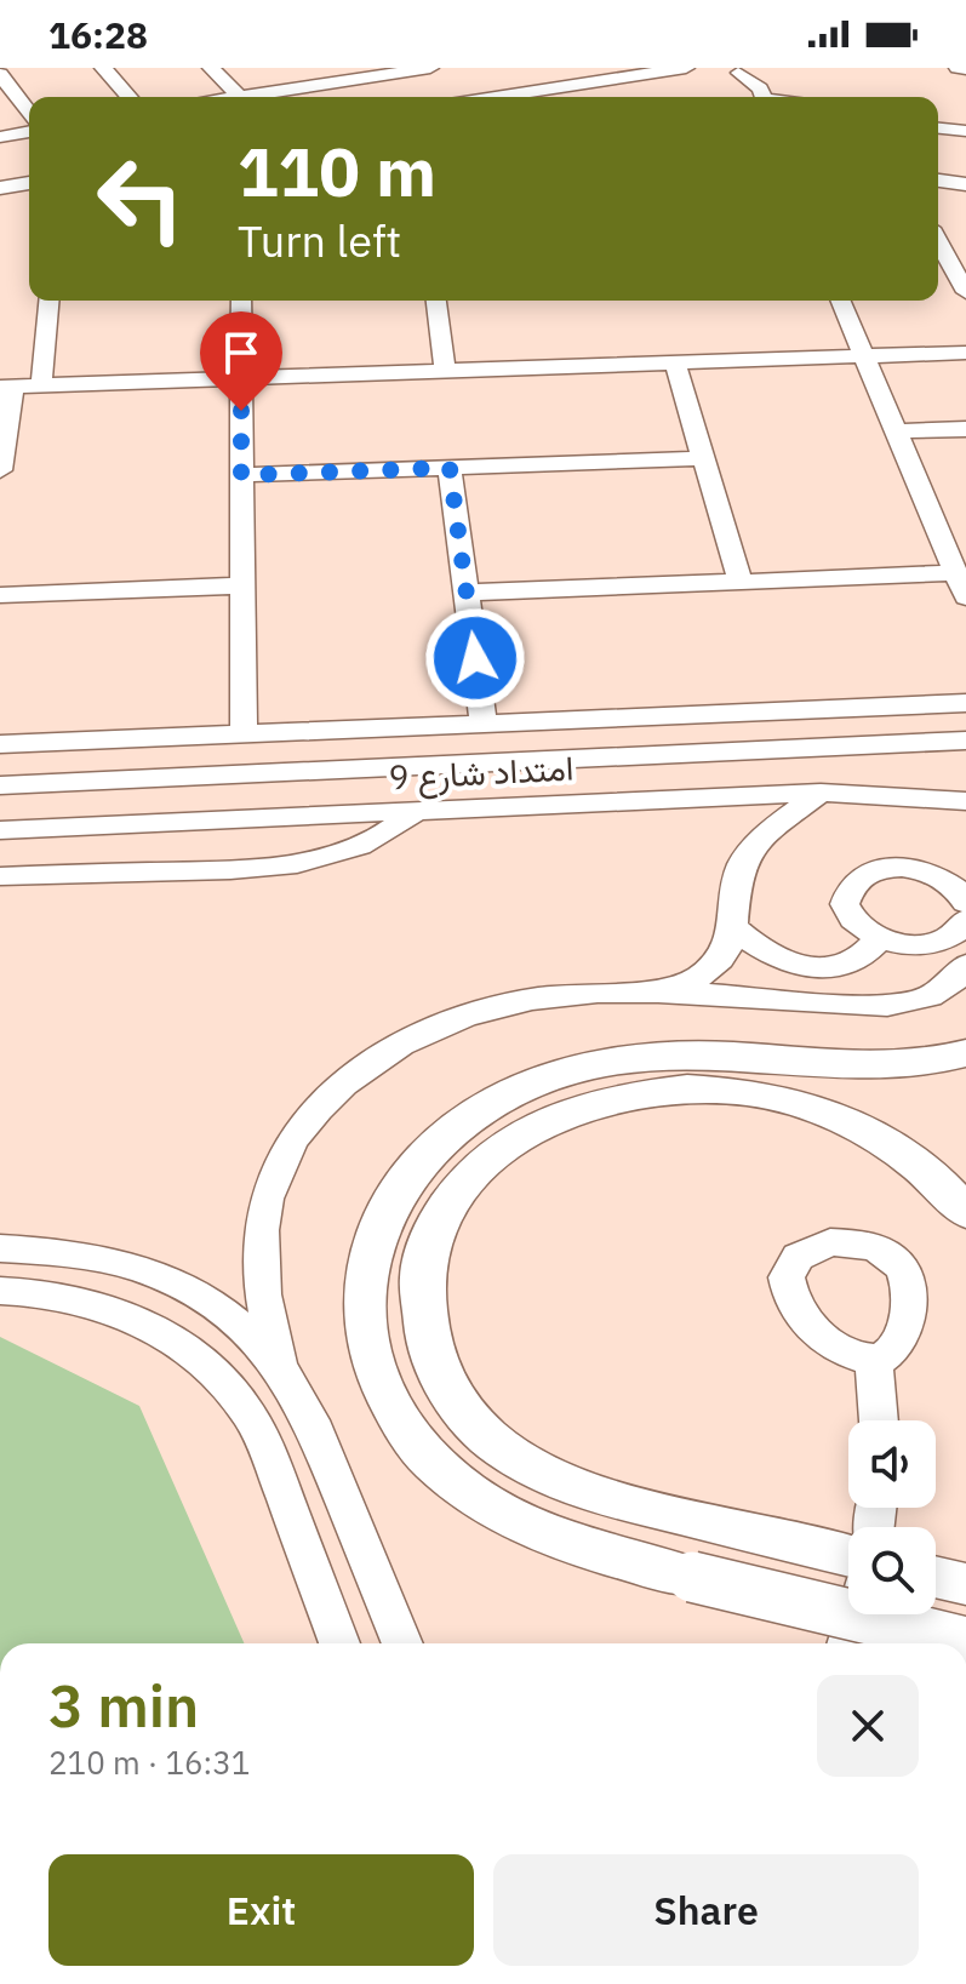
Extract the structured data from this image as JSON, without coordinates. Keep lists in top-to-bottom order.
{
  "streets": {
    "street": ["امتداد شارع 9"]
  },
  "page": {
    "status": "16:28",
    "turn": ["110 m", "Turn left"],
    "heading": ["3 min", "210 m · 16:31"],
    "buttons": ["Exit", "Share"]
  }
}
